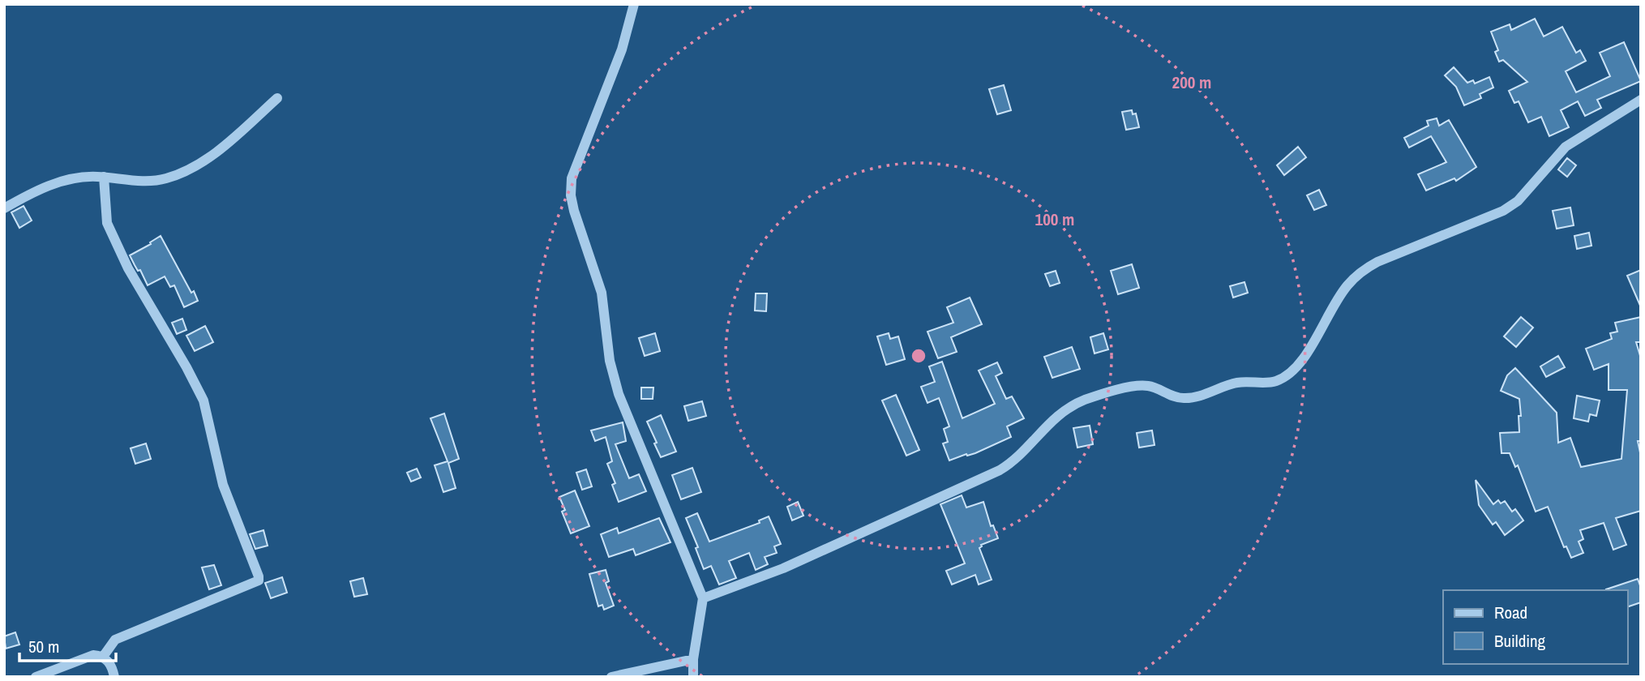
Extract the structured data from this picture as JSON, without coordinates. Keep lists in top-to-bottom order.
{
  "legend": ["Road", "Building"],
  "scale_bar": "50 m",
  "rings": ["200 m", "100 m"]
}
